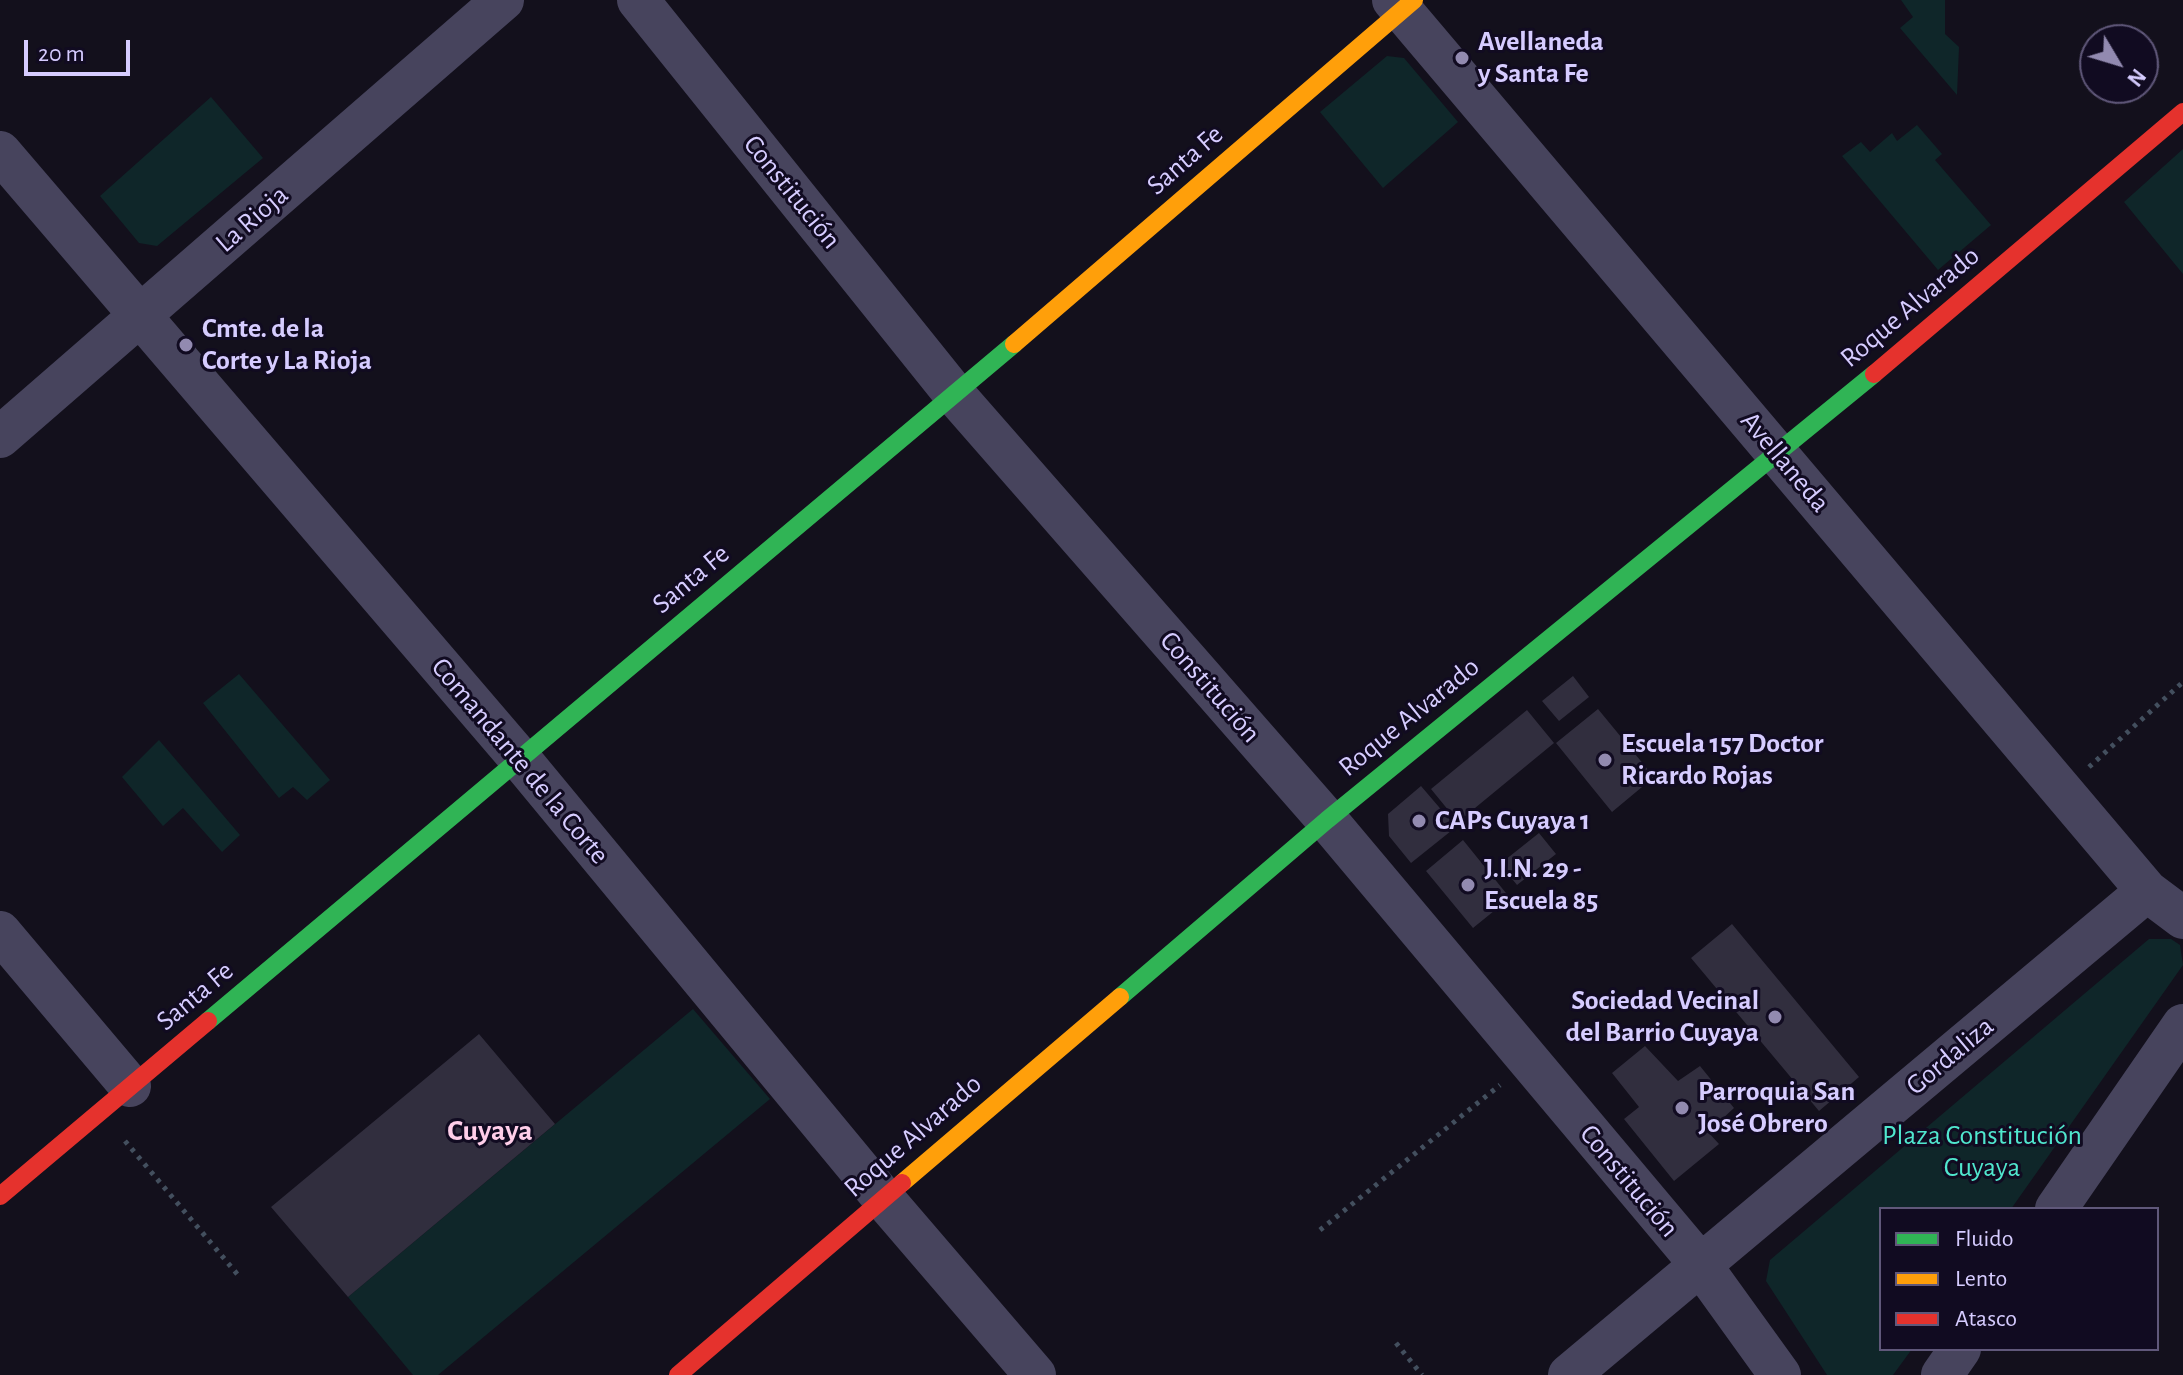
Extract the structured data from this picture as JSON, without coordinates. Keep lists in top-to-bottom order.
{
  "streets": {
    "street": [
      "Santa Fe",
      "Constitución",
      "La Rioja",
      "Roque Alvarado",
      "Avellaneda",
      "Comandante de la Corte",
      "Gordaliza"
    ]
  },
  "crossings": [
    ["Santa Fe", "Constitución"],
    ["Santa Fe", "Avellaneda"],
    ["Santa Fe", "Comandante de la Corte"],
    ["Constitución", "Roque Alvarado"],
    ["Constitución", "Gordaliza"],
    ["La Rioja", "Comandante de la Corte"],
    ["Roque Alvarado", "Avellaneda"],
    ["Roque Alvarado", "Comandante de la Corte"],
    ["Avellaneda", "Gordaliza"]
  ],
  "districts": ["Cuyaya"],
  "parks": ["Plaza Constitución Cuyaya"],
  "places": [
    "Avellaneda y Santa Fe",
    "Cmte. de la Corte y La Rioja",
    "Escuela 157 Doctor Ricardo Rojas",
    "CAPs Cuyaya 1",
    "J.I.N. 29 - Escuela 85",
    "Sociedad Vecinal del Barrio Cuyaya",
    "Parroquia San José Obrero"
  ],
  "legend": ["Fluido", "Lento", "Atasco"],
  "scale_bar": "20 m",
  "north": "bottom right"
}
